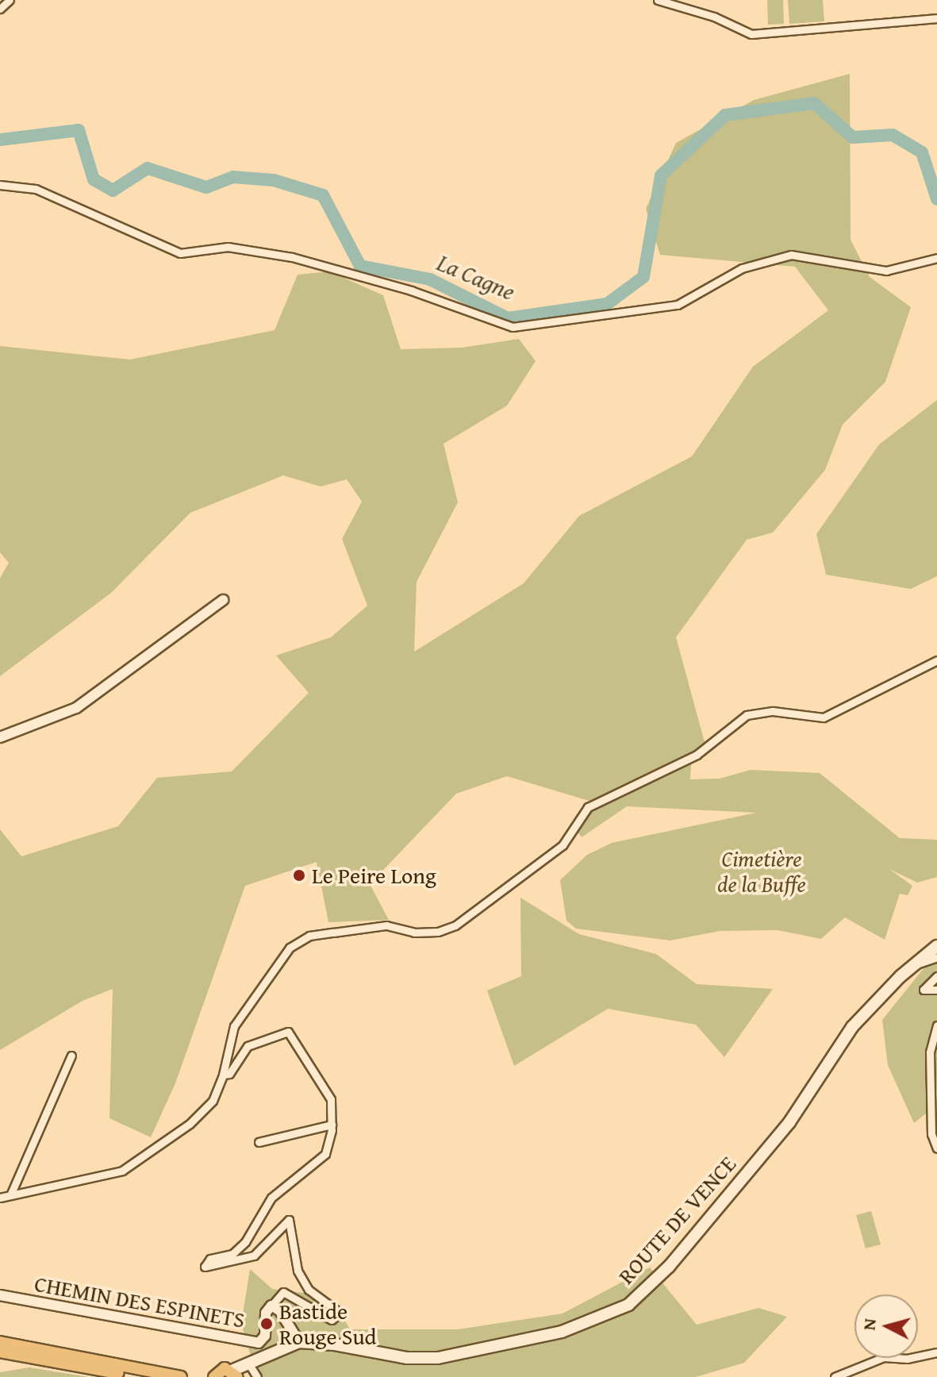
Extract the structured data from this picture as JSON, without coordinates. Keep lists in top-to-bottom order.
{
  "streets": {
    "main road": ["ROUTE DE VENCE"],
    "street": ["CHEMIN DES ESPINETS"]
  },
  "crossings": [
    ["ROUTE DE VENCE", "CHEMIN DES ESPINETS"]
  ],
  "water": ["La Cagne"],
  "parks": ["Cimetière de la Buffe"],
  "places": ["Le Peire Long", "Bastide Rouge Sud"],
  "north": "left"
}
